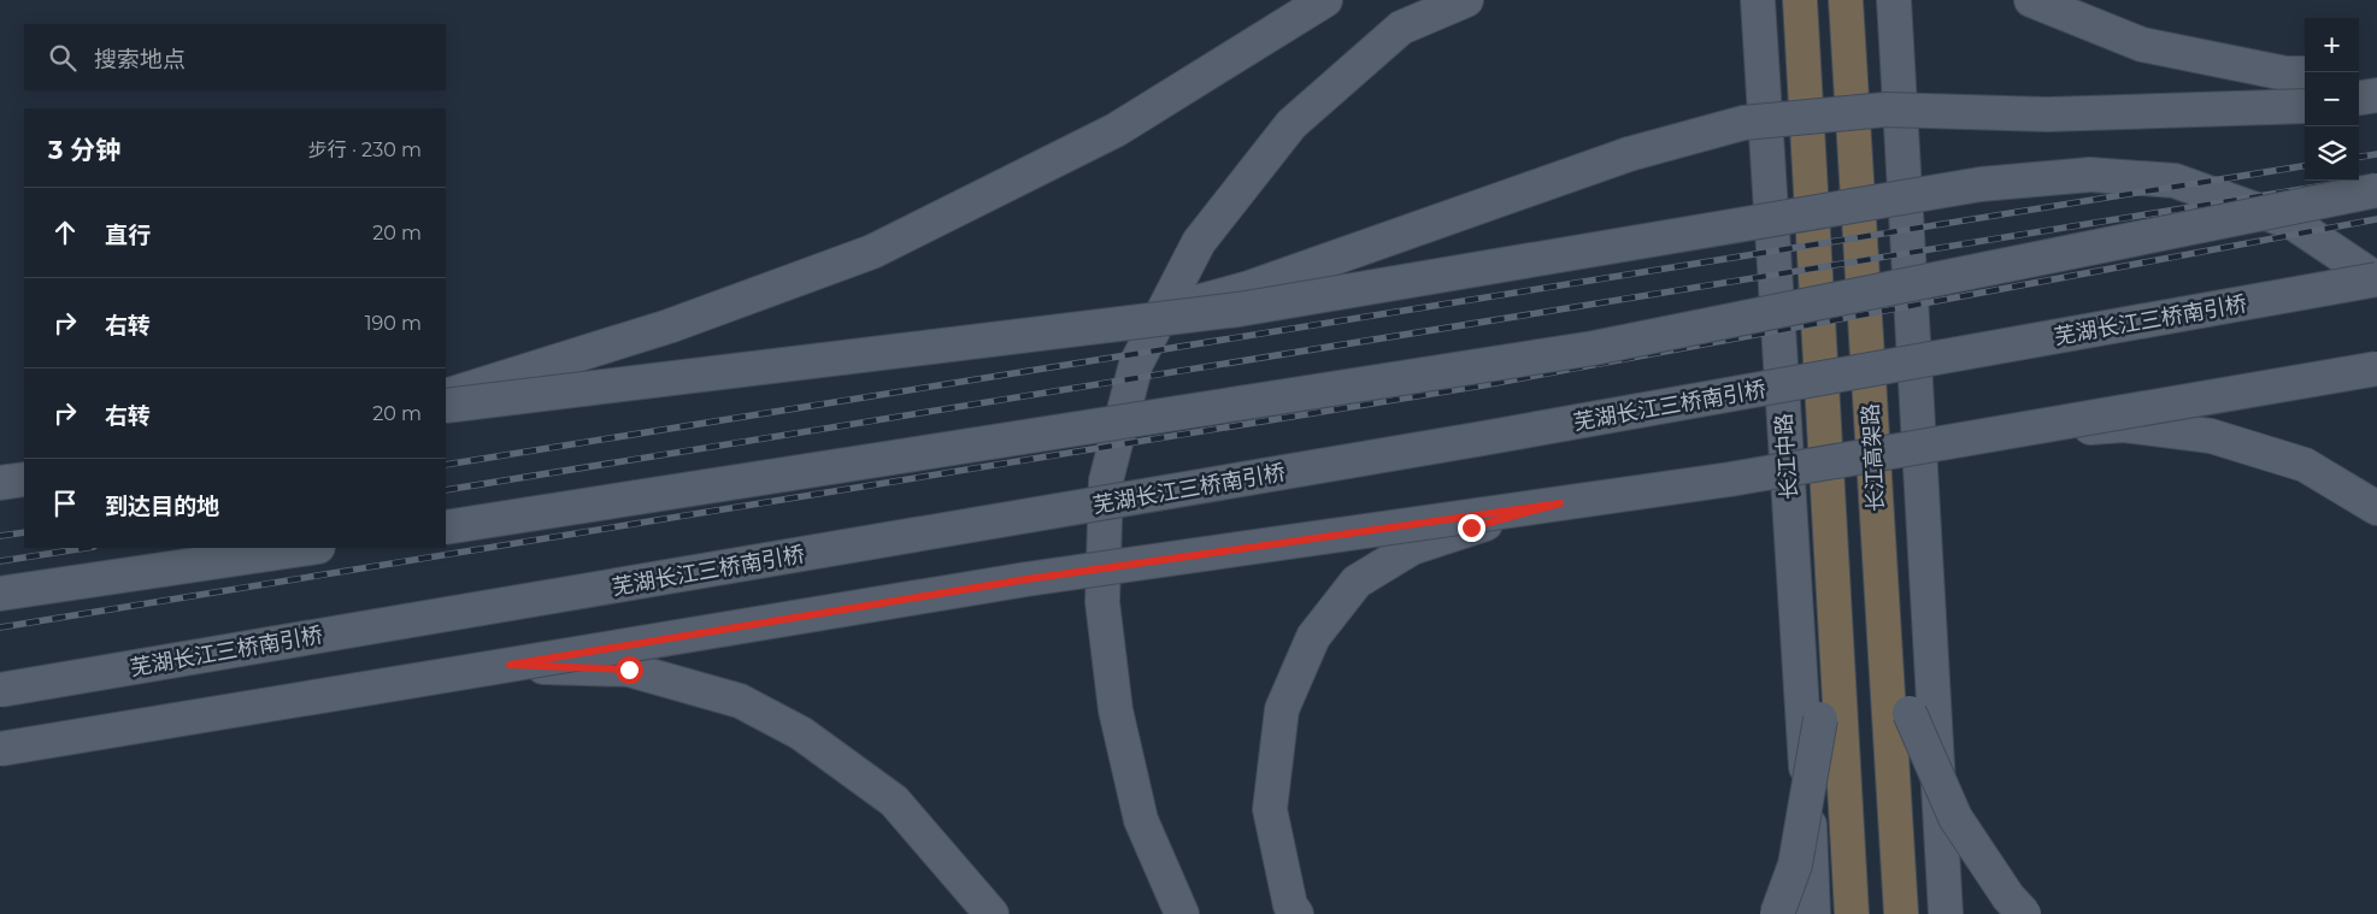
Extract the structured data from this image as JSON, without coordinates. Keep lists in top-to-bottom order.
{
  "streets": {
    "highway": ["长江高架路"],
    "main road": ["芜湖长江三桥南引桥", "长江中路"]
  },
  "page": {
    "map_buttons": ["+", "−"],
    "search": "搜索地点",
    "heading": ["3 分钟", "步行 · 230 m"],
    "list": [
      ["直行", "20 m"],
      ["右转", "190 m"],
      ["右转", "20 m"],
      "到达目的地"
    ]
  }
}
